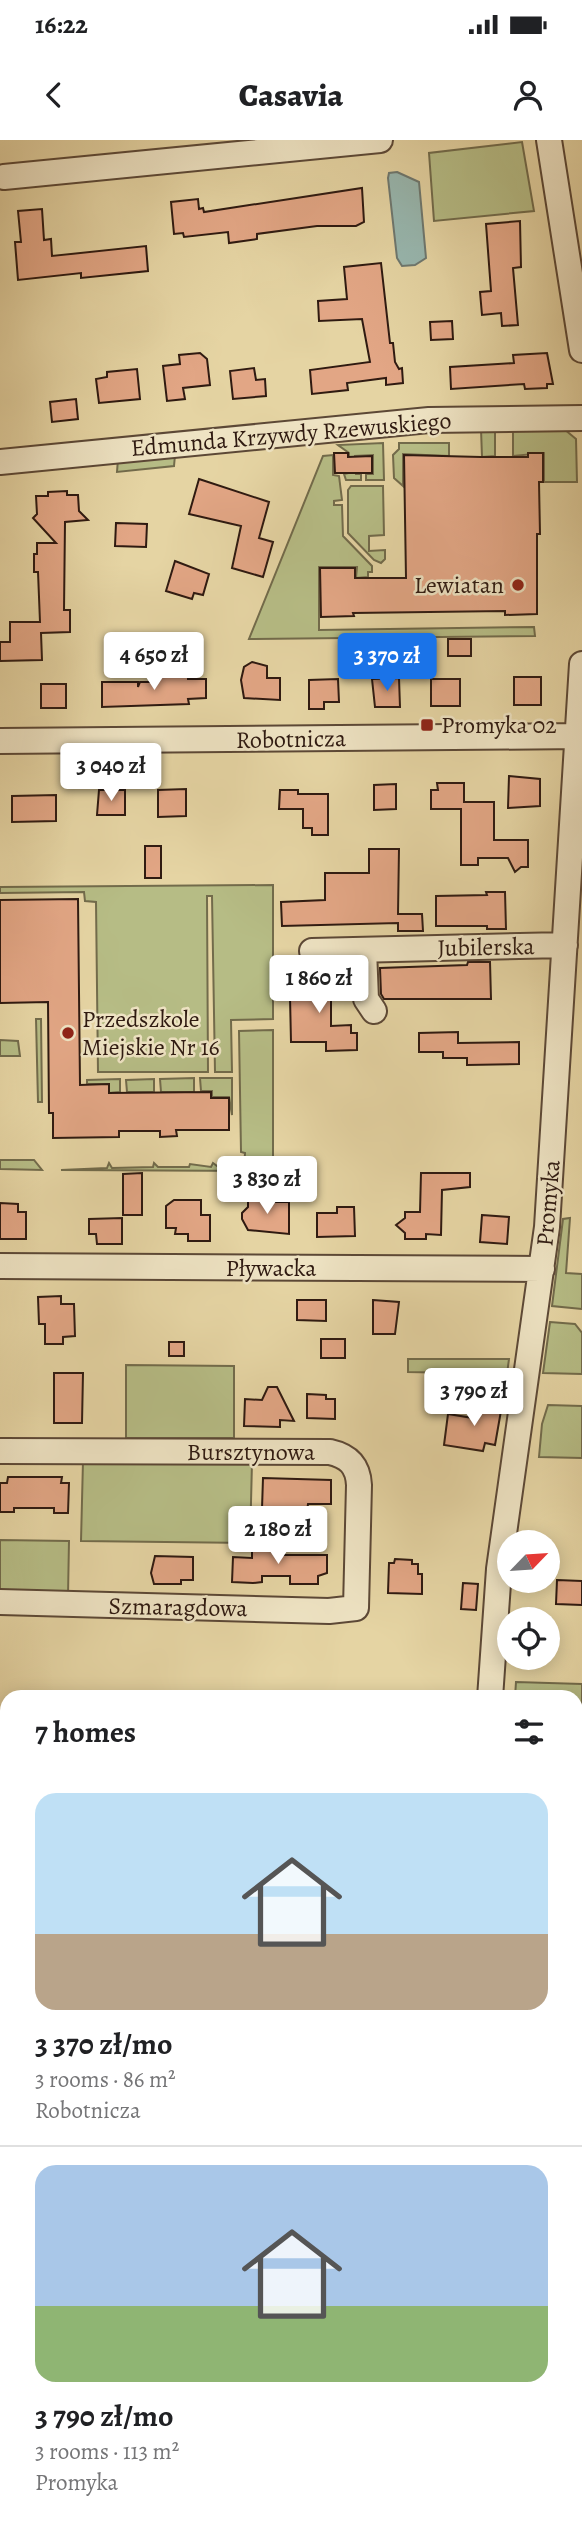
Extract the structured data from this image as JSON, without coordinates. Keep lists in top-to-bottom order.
{
  "streets": {
    "street": [
      "Edmunda Krzywdy Rzewuskiego",
      "Robotnicza",
      "Jubilerska",
      "Promyka",
      "Pływacka",
      "Bursztynowa",
      "Szmaragdowa"
    ]
  },
  "crossings": [
    ["Robotnicza", "Promyka"],
    ["Jubilerska", "Promyka"],
    ["Promyka", "Pływacka"],
    ["Bursztynowa", "Szmaragdowa"]
  ],
  "places": {
    "other": ["Lewiatan", "Przedszkole Miejskie Nr 16"],
    "transit": ["Promyka 02"]
  },
  "north": "top right",
  "page": {
    "status": "16:22",
    "header": "Casavia",
    "price": [
      "4 650 zł",
      "3 370 zł",
      "3 040 zł",
      "1 860 zł",
      "3 830 zł",
      "3 790 zł",
      "2 180 zł"
    ],
    "heading": "7 homes",
    "list": [
      {
        "name": "3 370 zł/mo",
        "note": "3 rooms · 86 m² · Robotnicza"
      },
      {
        "name": "3 790 zł/mo",
        "note": "3 rooms · 113 m² · Promyka"
      }
    ]
  }
}
